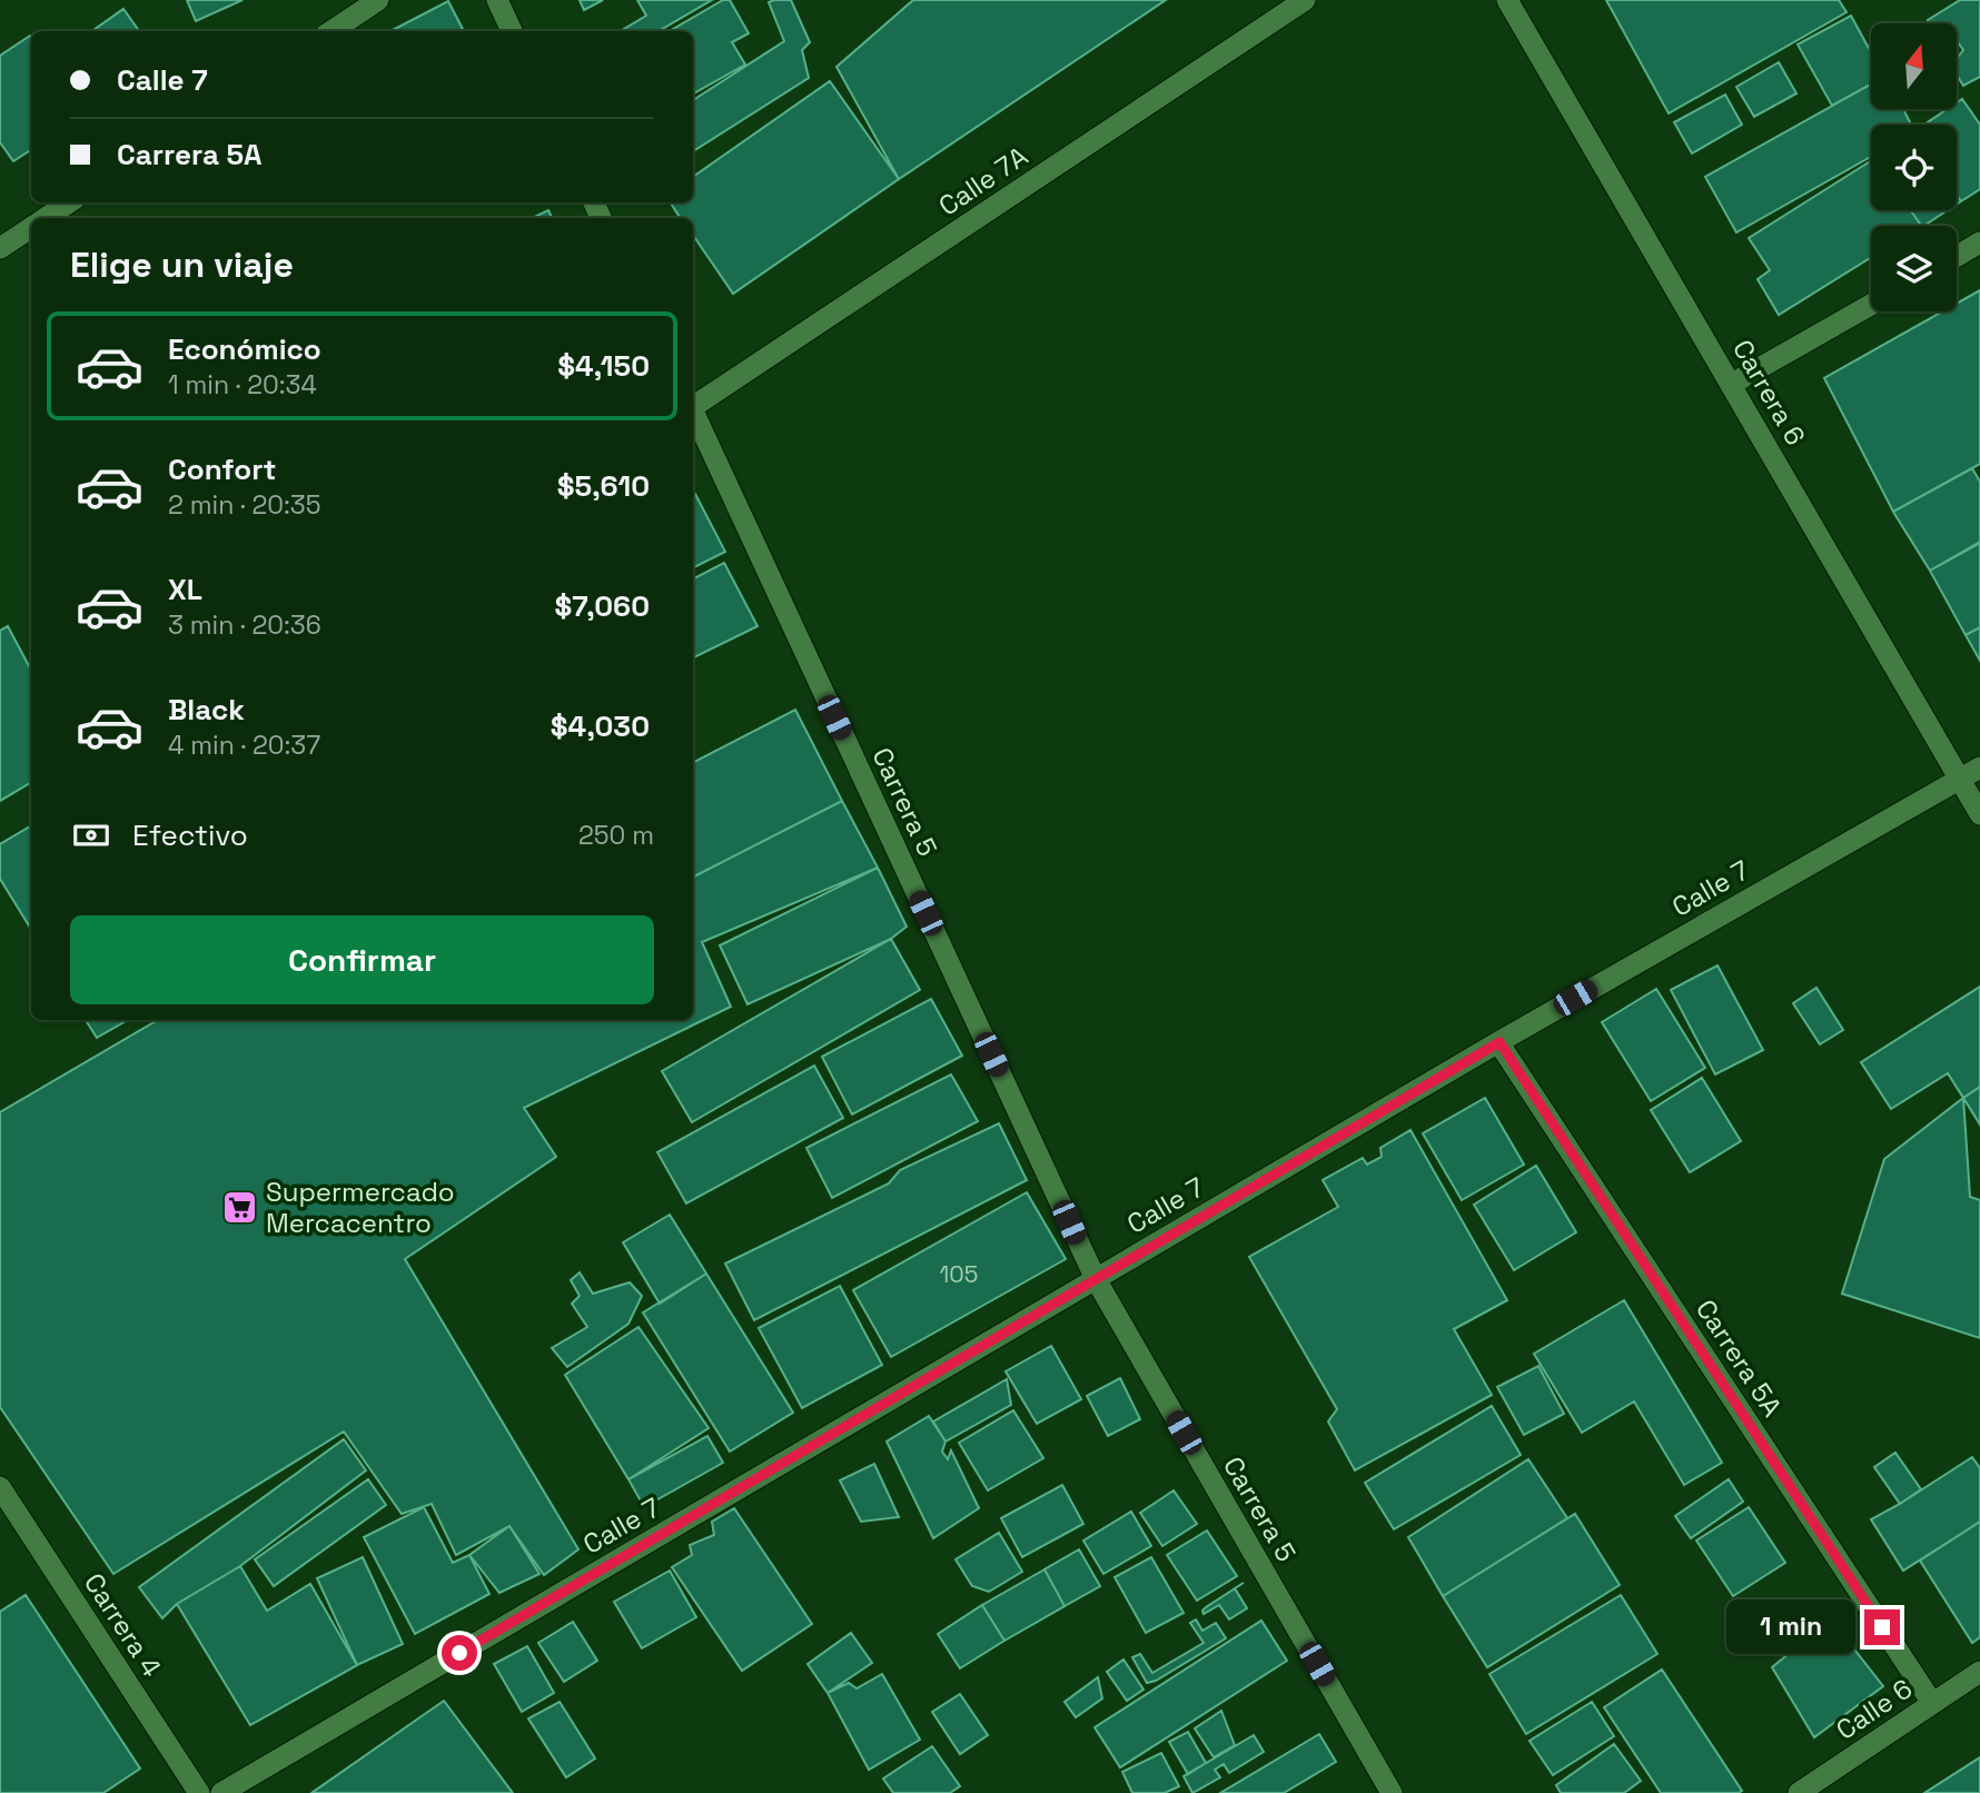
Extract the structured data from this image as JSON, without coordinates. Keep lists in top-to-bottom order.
{
  "streets": {
    "street": [
      "Calle 7A",
      "Carrera 6",
      "Carrera 5",
      "Calle 7",
      "Carrera 5A",
      "Carrera 4",
      "Calle 6"
    ]
  },
  "crossings": [
    ["Carrera 6", "Calle 7"],
    ["Carrera 5", "Calle 7"],
    ["Calle 7", "Carrera 5A"],
    ["Carrera 5A", "Calle 6"]
  ],
  "places": {
    "supermarket": ["Supermercado Mercacentro"]
  },
  "house_numbers": ["105"],
  "north": "top",
  "page": {
    "banner": ["Calle 7", "Carrera 5A"],
    "heading": "Elige un viaje",
    "list": [
      {
        "name": "Económico",
        "note": "1 min · 20:34",
        "value": "$4,150"
      },
      {
        "name": "Confort",
        "note": "2 min · 20:35",
        "value": "$5,610"
      },
      {
        "name": "XL",
        "note": "3 min · 20:36",
        "value": "$7,060"
      },
      {
        "name": "Black",
        "note": "4 min · 20:37",
        "value": "$4,030"
      }
    ],
    "pay": ["Efectivo", "250 m"],
    "buttons": "Confirmar",
    "bubble": "1 min"
  }
}
